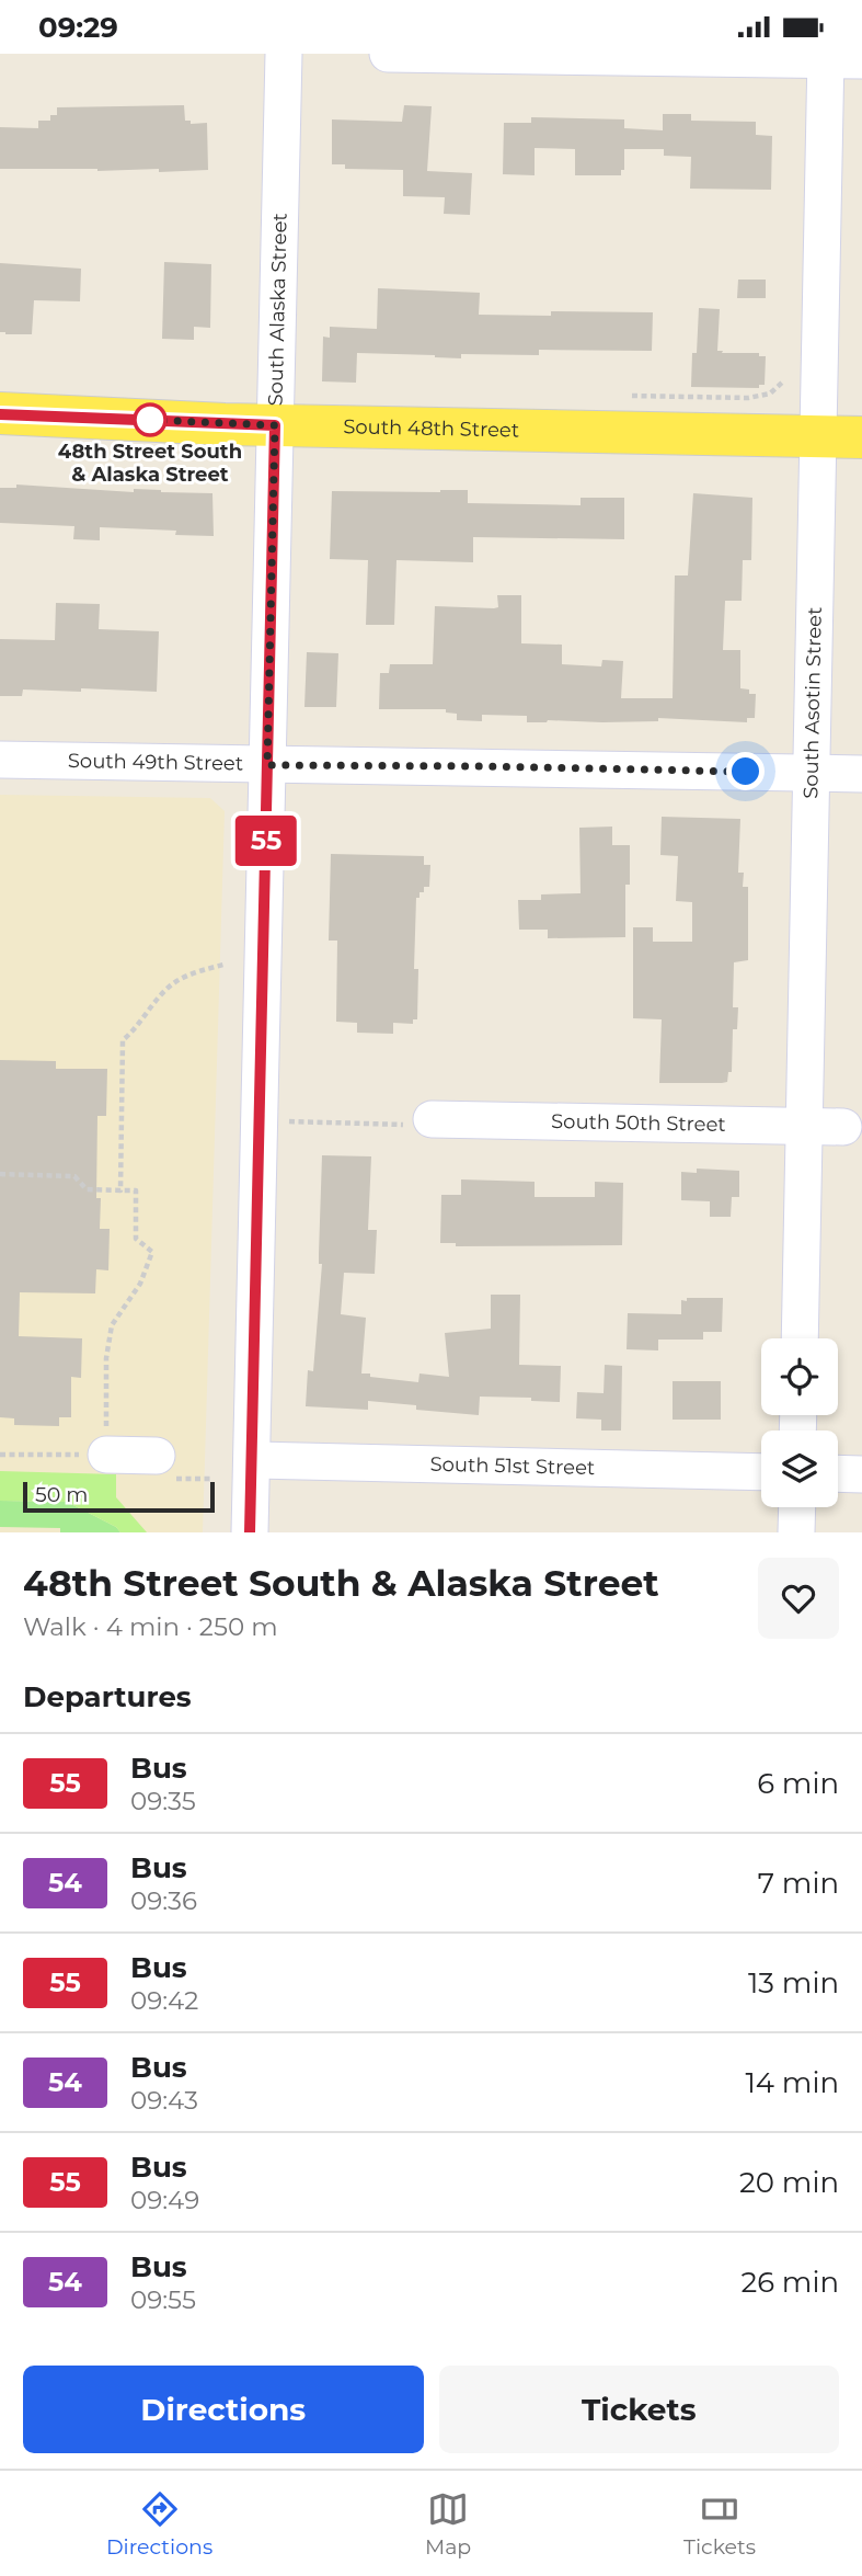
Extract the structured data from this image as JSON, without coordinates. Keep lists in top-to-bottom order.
{
  "streets": {
    "main road": ["South 48th Street"],
    "street": [
      "South Alaska Street",
      "South Asotin Street",
      "South 49th Street",
      "South 50th Street",
      "South 51st Street"
    ]
  },
  "crossings": [
    ["South Alaska Street", "South 48th Street"],
    ["South Alaska Street", "South 49th Street"],
    ["South Alaska Street", "South 51st Street"],
    ["South 48th Street", "South Asotin Street"],
    ["South Asotin Street", "South 49th Street"],
    ["South Asotin Street", "South 50th Street"]
  ],
  "places": ["48th Street South & Alaska Street"],
  "lines": ["bus line 55"],
  "scale_bar": "50 m",
  "page": {
    "status": "09:29",
    "on_map": "55",
    "scale": "50 m",
    "heading": [
      ["48th Street South & Alaska Street", "Walk · 4 min · 250 m"],
      "Departures"
    ],
    "list": [
      {
        "mark": "55",
        "name": "Bus",
        "note": "09:35",
        "value": "6 min"
      },
      {
        "mark": "54",
        "name": "Bus",
        "note": "09:36",
        "value": "7 min"
      },
      {
        "mark": "55",
        "name": "Bus",
        "note": "09:42",
        "value": "13 min"
      },
      {
        "mark": "54",
        "name": "Bus",
        "note": "09:43",
        "value": "14 min"
      },
      {
        "mark": "55",
        "name": "Bus",
        "note": "09:49",
        "value": "20 min"
      },
      {
        "mark": "54",
        "name": "Bus",
        "note": "09:55",
        "value": "26 min"
      }
    ],
    "buttons": ["Directions", "Tickets"],
    "tabs": ["Directions", "Map", "Tickets"]
  }
}
